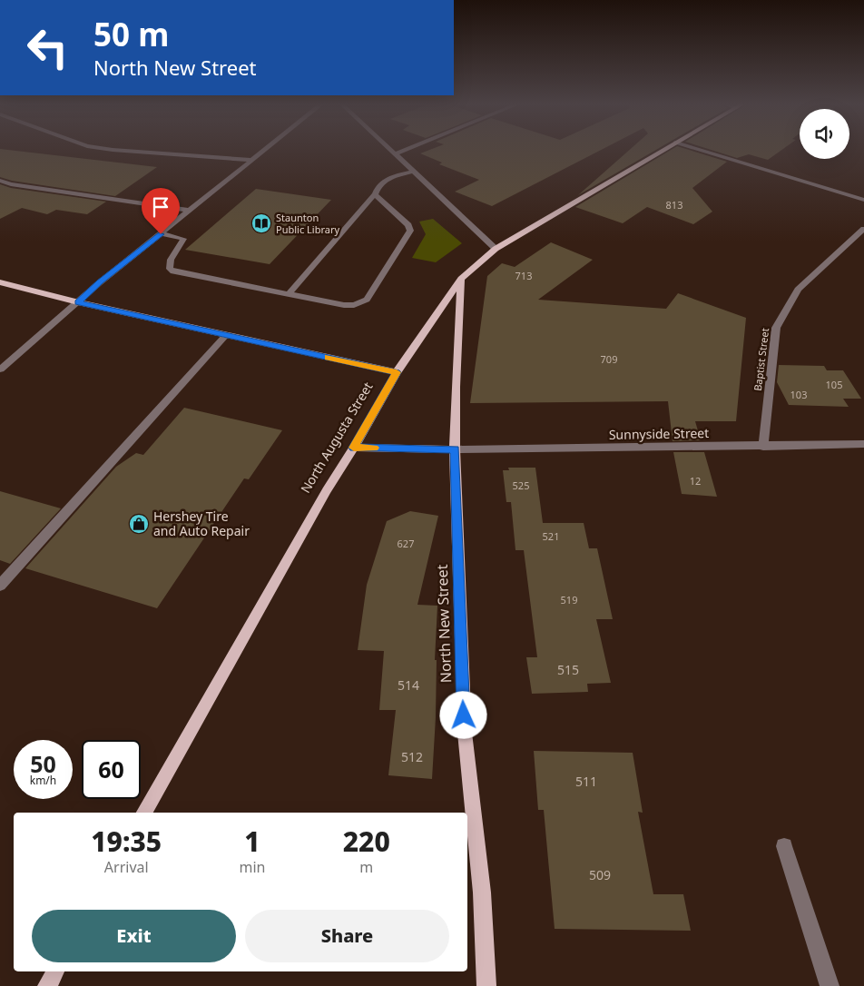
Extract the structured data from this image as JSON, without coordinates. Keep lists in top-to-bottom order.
{
  "streets": {
    "main road": ["North Augusta Street", "North New Street"],
    "street": ["Baptist Street", "Sunnyside Street"]
  },
  "crossings": [
    ["Baptist Street", "Sunnyside Street"],
    ["Sunnyside Street", "North New Street"],
    ["North Augusta Street", "North New Street"]
  ],
  "places": {
    "library": ["Staunton Public Library"],
    "shop": ["Hershey Tire and Auto Repair"]
  },
  "house_numbers": [
    "813",
    "713",
    "709",
    "105",
    "103",
    "12",
    "525",
    "521",
    "627",
    "519",
    "515",
    "514",
    "512",
    "511",
    "509"
  ],
  "page": {
    "turn": ["50 m", "North New Street"],
    "speed": "50 km/h",
    "limit": "60",
    "eta": [
      "19:35",
      "Arrival",
      "1",
      "min",
      "220",
      "m"
    ],
    "buttons": ["Exit", "Share"]
  }
}
